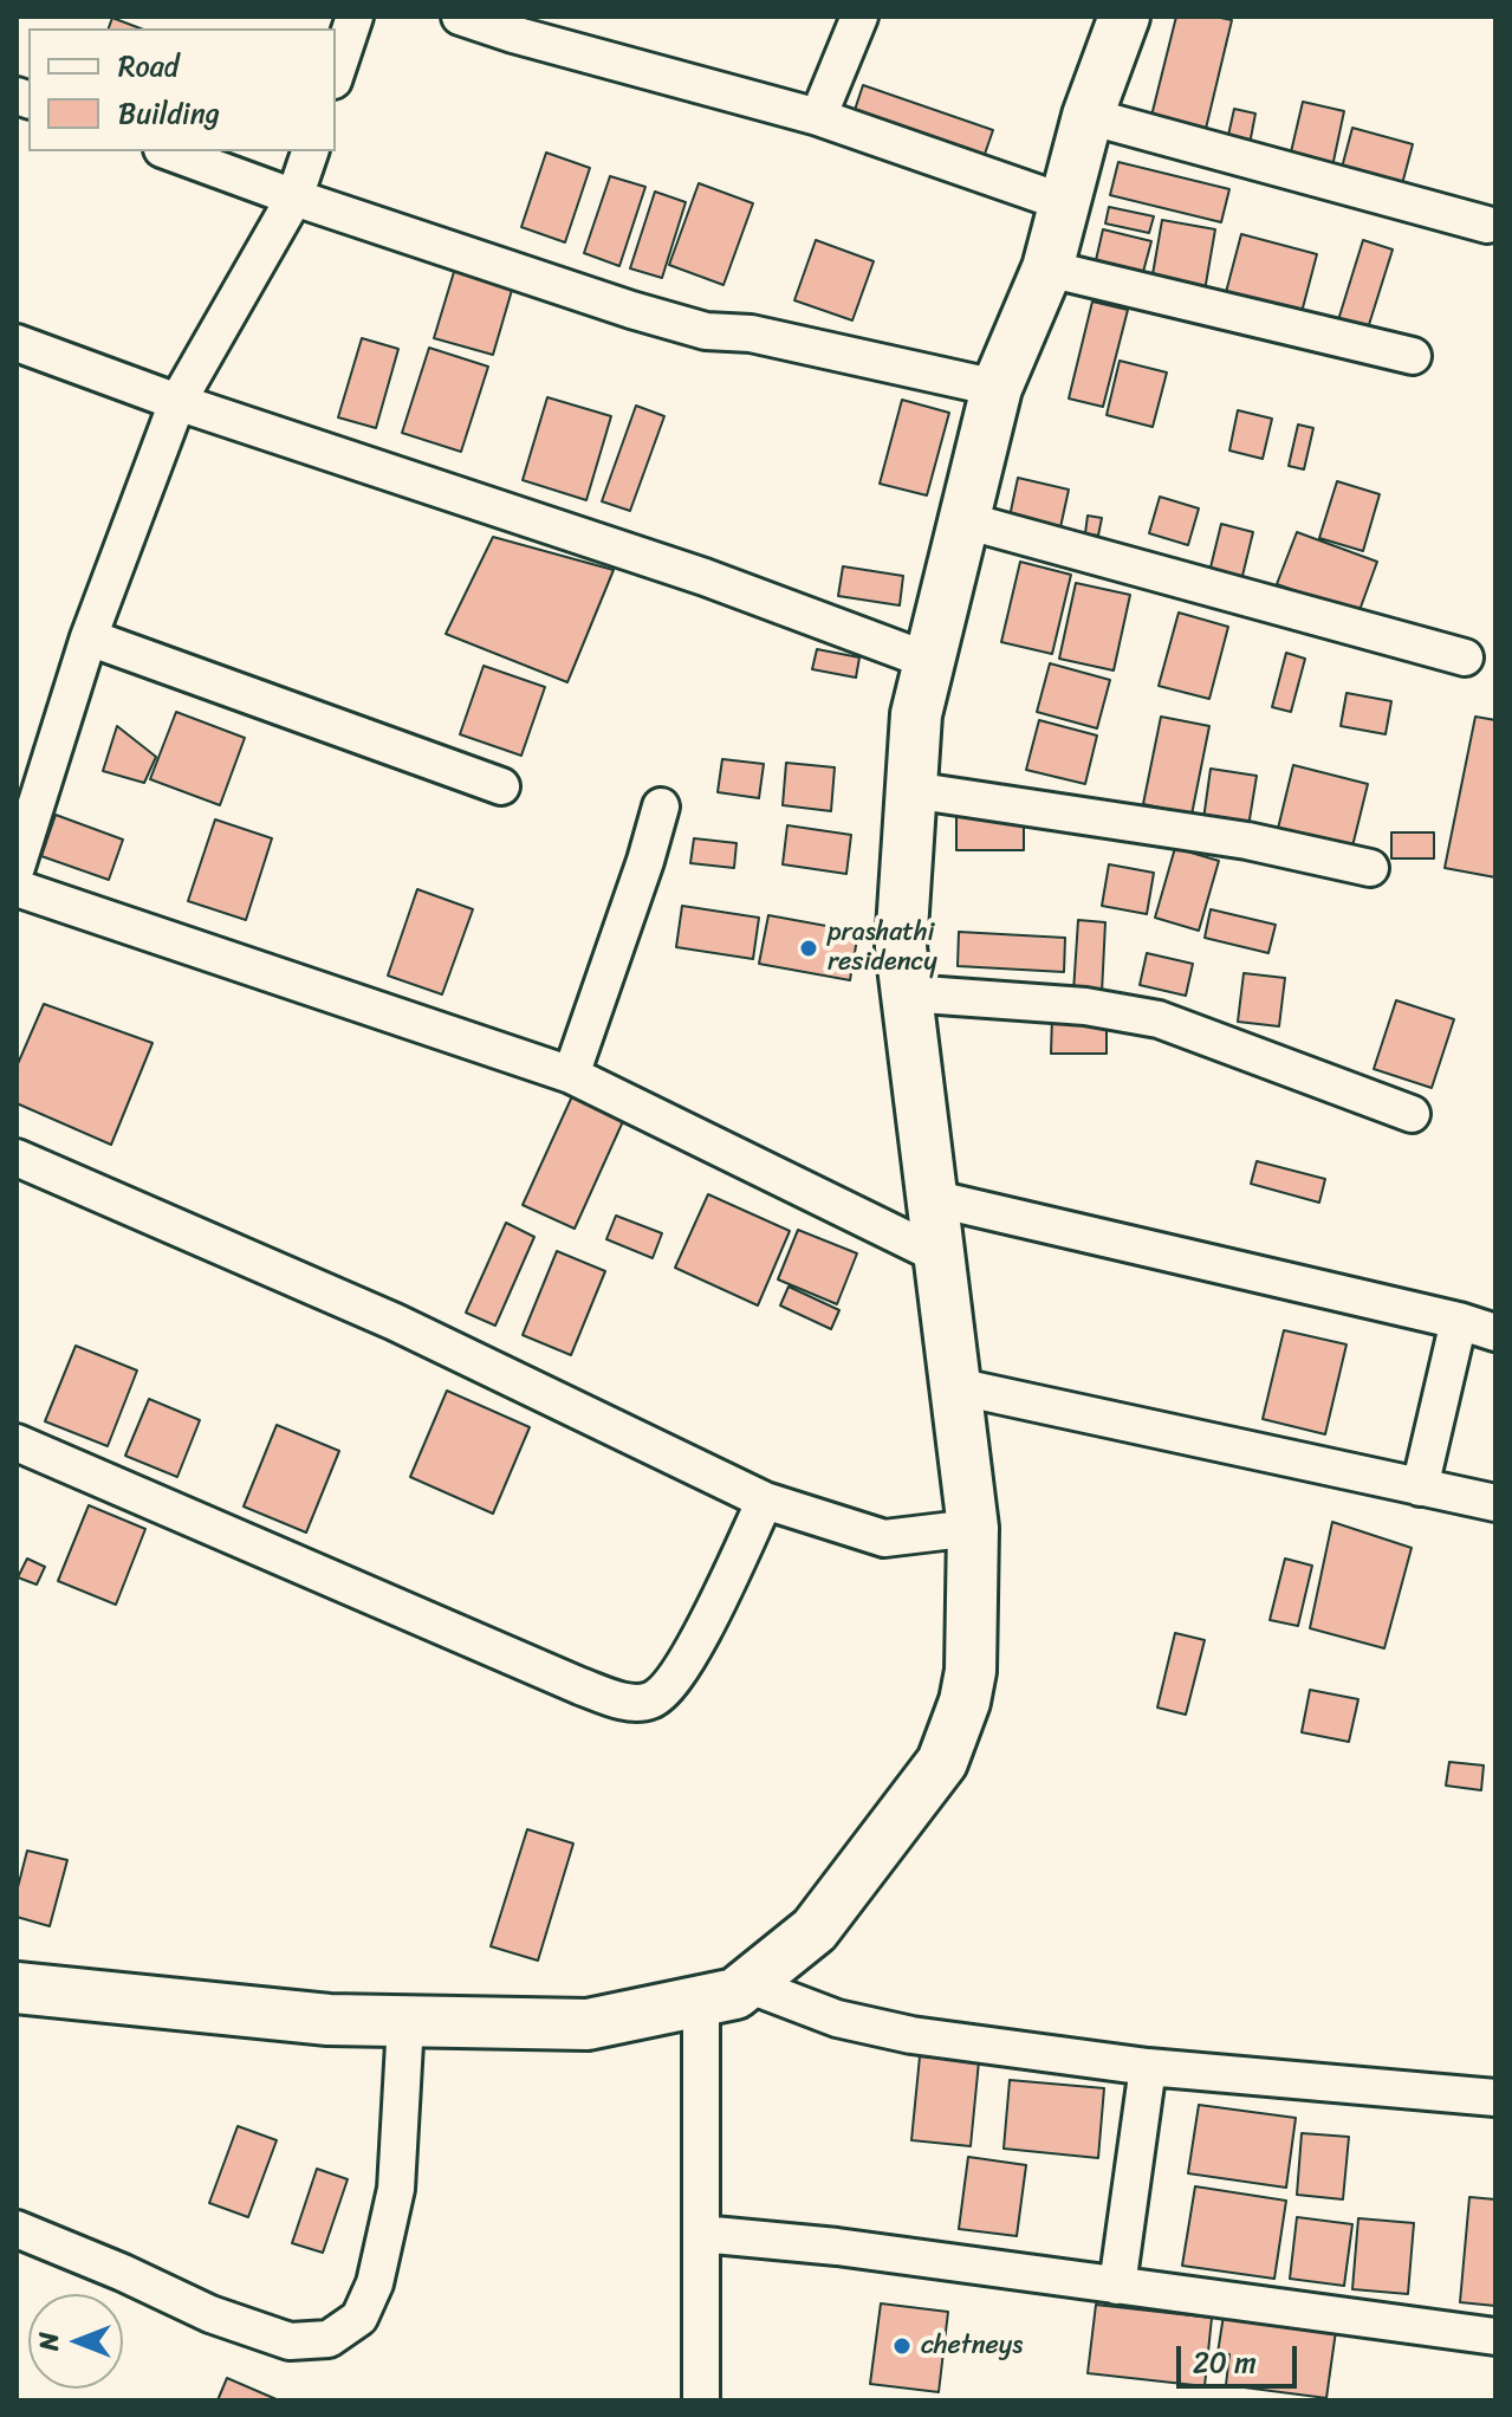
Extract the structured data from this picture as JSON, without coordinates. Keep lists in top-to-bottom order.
{
  "places": ["prashathi residency", "chetneys"],
  "legend": ["Road", "Building"],
  "scale_bar": "20 m",
  "north": "left"
}
